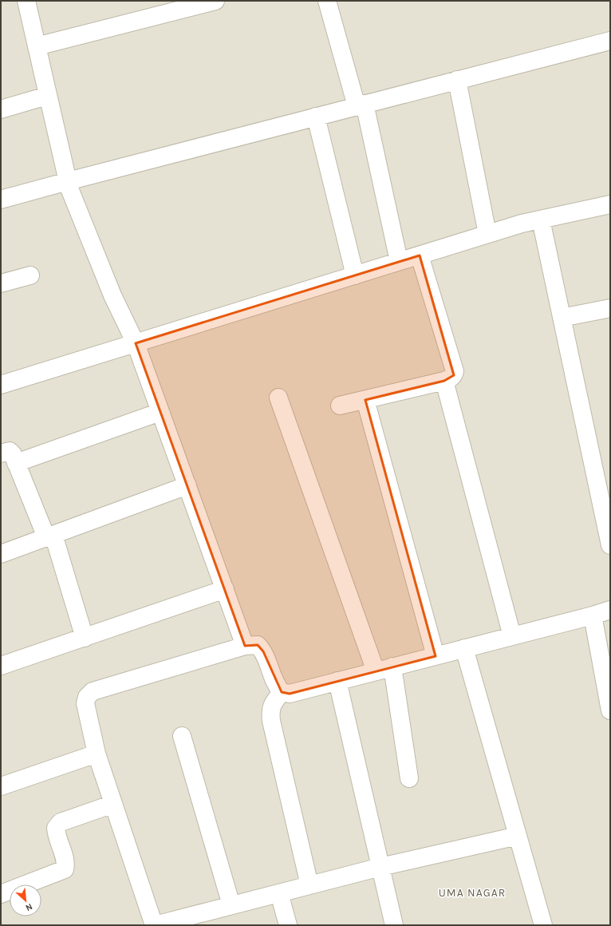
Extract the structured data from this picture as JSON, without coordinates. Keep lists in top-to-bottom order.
{
  "districts": ["UMA NAGAR"],
  "north": "bottom right"
}
